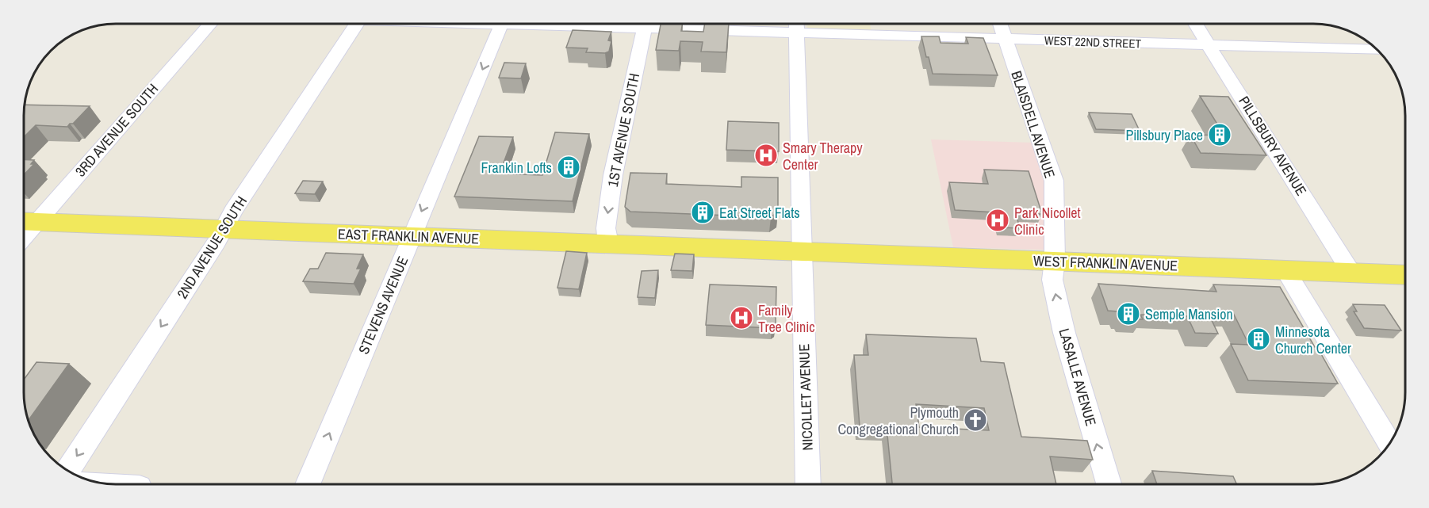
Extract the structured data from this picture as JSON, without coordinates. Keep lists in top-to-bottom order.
{
  "streets": {
    "main road": ["EAST FRANKLIN AVENUE", "WEST FRANKLIN AVENUE"],
    "street": [
      "WEST 22ND STREET",
      "BLAISDELL AVENUE",
      "3RD AVENUE SOUTH",
      "1ST AVENUE SOUTH",
      "PILLSBURY AVENUE",
      "2ND AVENUE SOUTH",
      "STEVENS AVENUE",
      "LASALLE AVENUE",
      "NICOLLET AVENUE"
    ]
  },
  "crossings": [
    ["WEST 22ND STREET", "BLAISDELL AVENUE"],
    ["WEST 22ND STREET", "PILLSBURY AVENUE"],
    ["WEST 22ND STREET", "NICOLLET AVENUE"],
    ["BLAISDELL AVENUE", "WEST FRANKLIN AVENUE"],
    ["BLAISDELL AVENUE", "LASALLE AVENUE"],
    ["3RD AVENUE SOUTH", "EAST FRANKLIN AVENUE"],
    ["1ST AVENUE SOUTH", "EAST FRANKLIN AVENUE"],
    ["PILLSBURY AVENUE", "WEST FRANKLIN AVENUE"],
    ["EAST FRANKLIN AVENUE", "2ND AVENUE SOUTH"],
    ["EAST FRANKLIN AVENUE", "WEST FRANKLIN AVENUE"],
    ["EAST FRANKLIN AVENUE", "STEVENS AVENUE"],
    ["EAST FRANKLIN AVENUE", "NICOLLET AVENUE"],
    ["WEST FRANKLIN AVENUE", "LASALLE AVENUE"],
    ["WEST FRANKLIN AVENUE", "NICOLLET AVENUE"]
  ],
  "one_way": ["1ST AVENUE SOUTH", "2ND AVENUE SOUTH", "LASALLE AVENUE"],
  "places": {
    "building": [
      "Pillsbury Place",
      "Franklin Lofts",
      "Eat Street Flats",
      "Semple Mansion",
      "Minnesota Church Center"
    ],
    "hospital": ["Smary Therapy Center", "Park Nicollet Clinic", "Family Tree Clinic"],
    "church": ["Plymouth Congregational Church"]
  }
}
